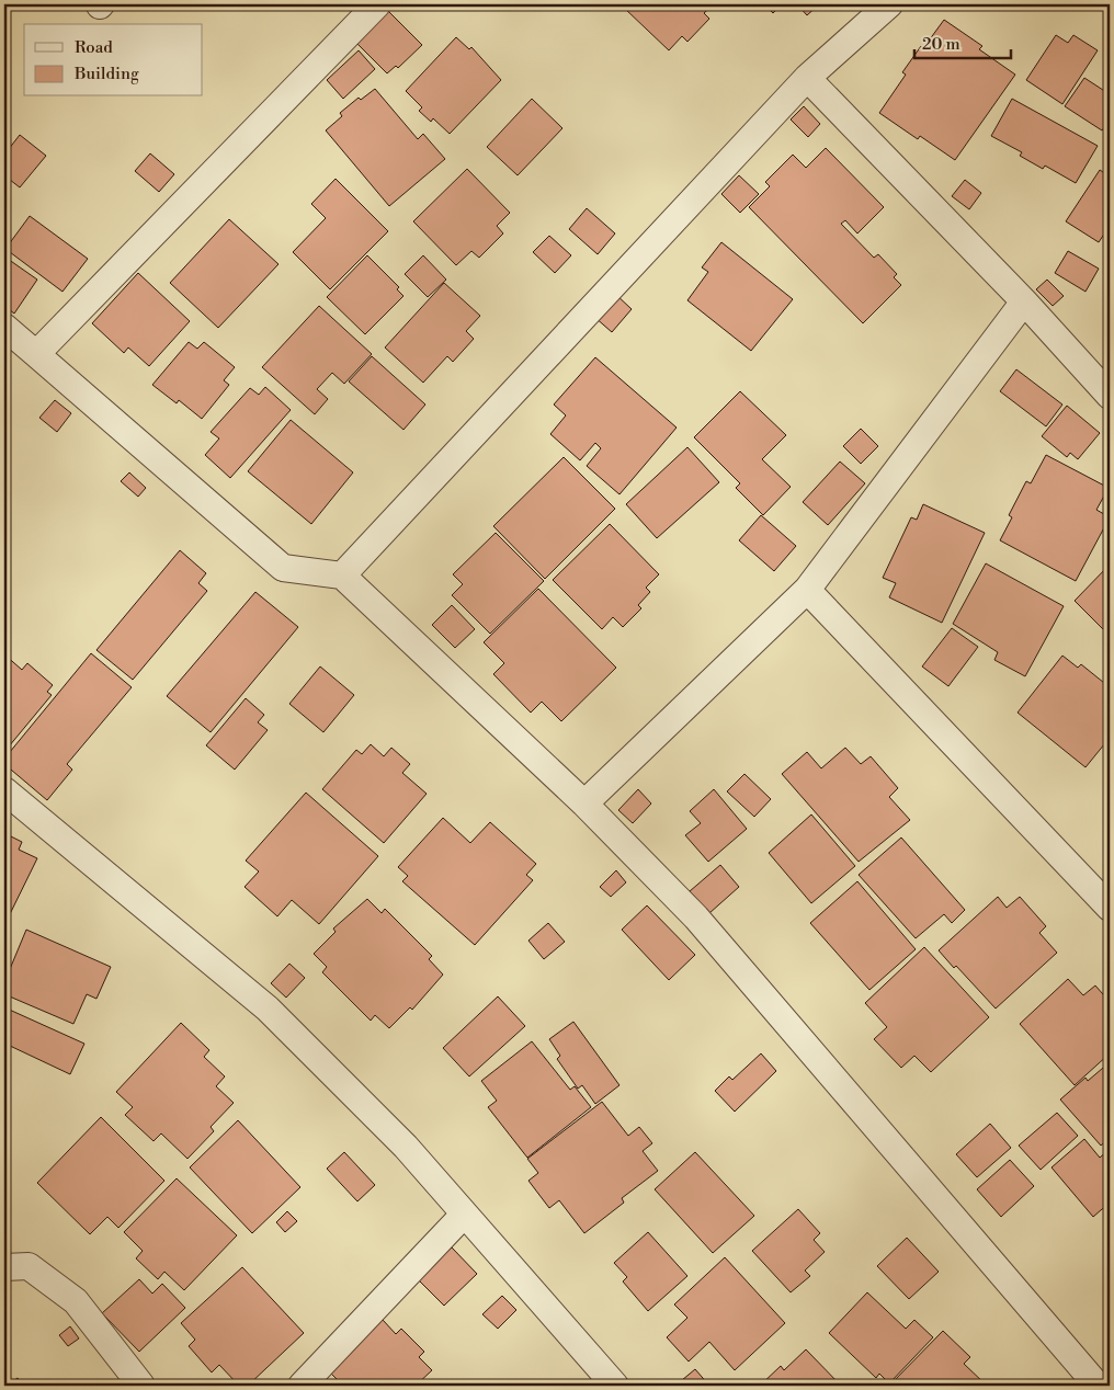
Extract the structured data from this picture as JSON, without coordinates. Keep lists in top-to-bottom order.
{
  "legend": ["Road", "Building"],
  "scale_bar": "20 m"
}
